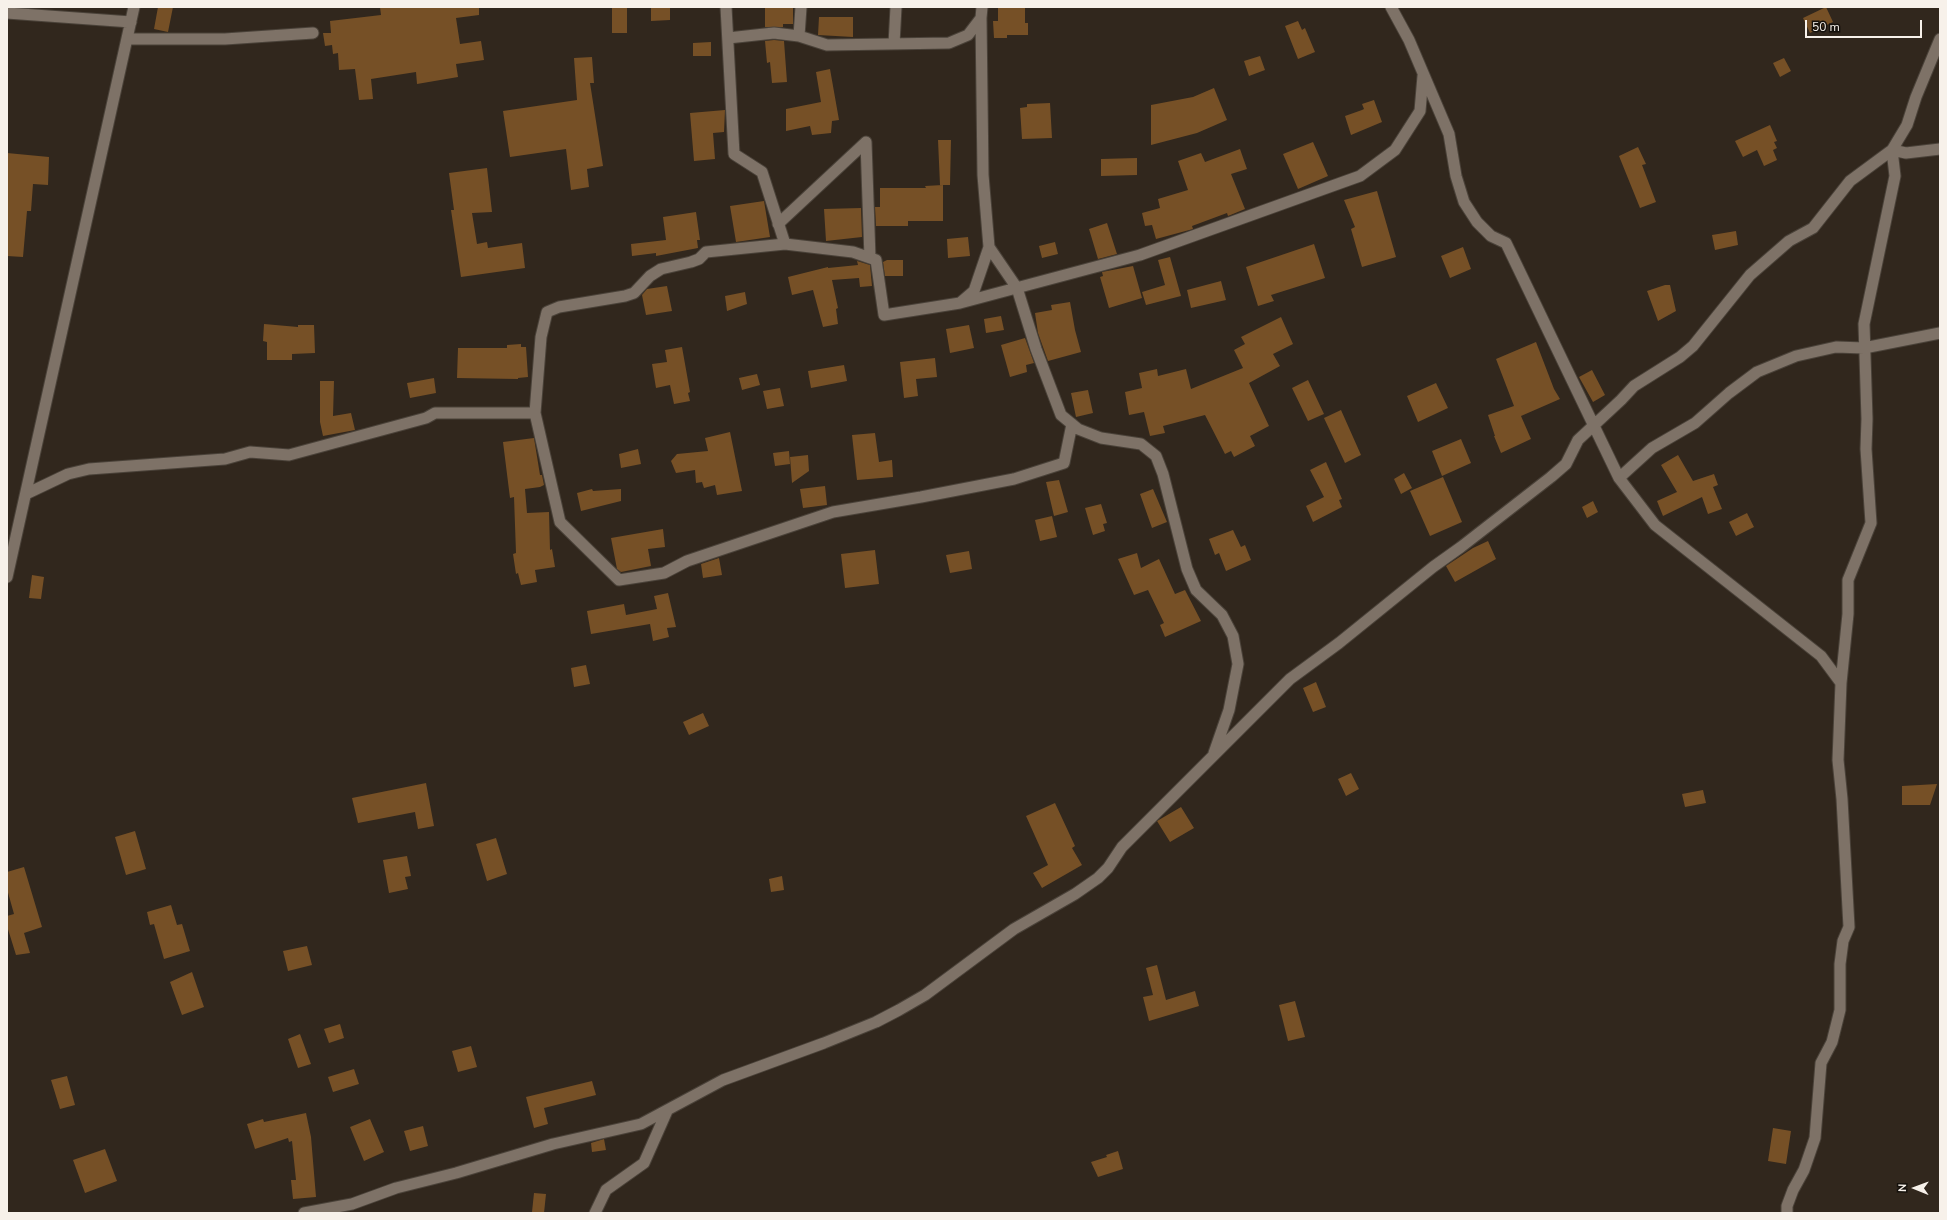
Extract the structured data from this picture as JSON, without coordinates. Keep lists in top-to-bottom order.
{
  "scale_bar": "50 m",
  "north": "left"
}
